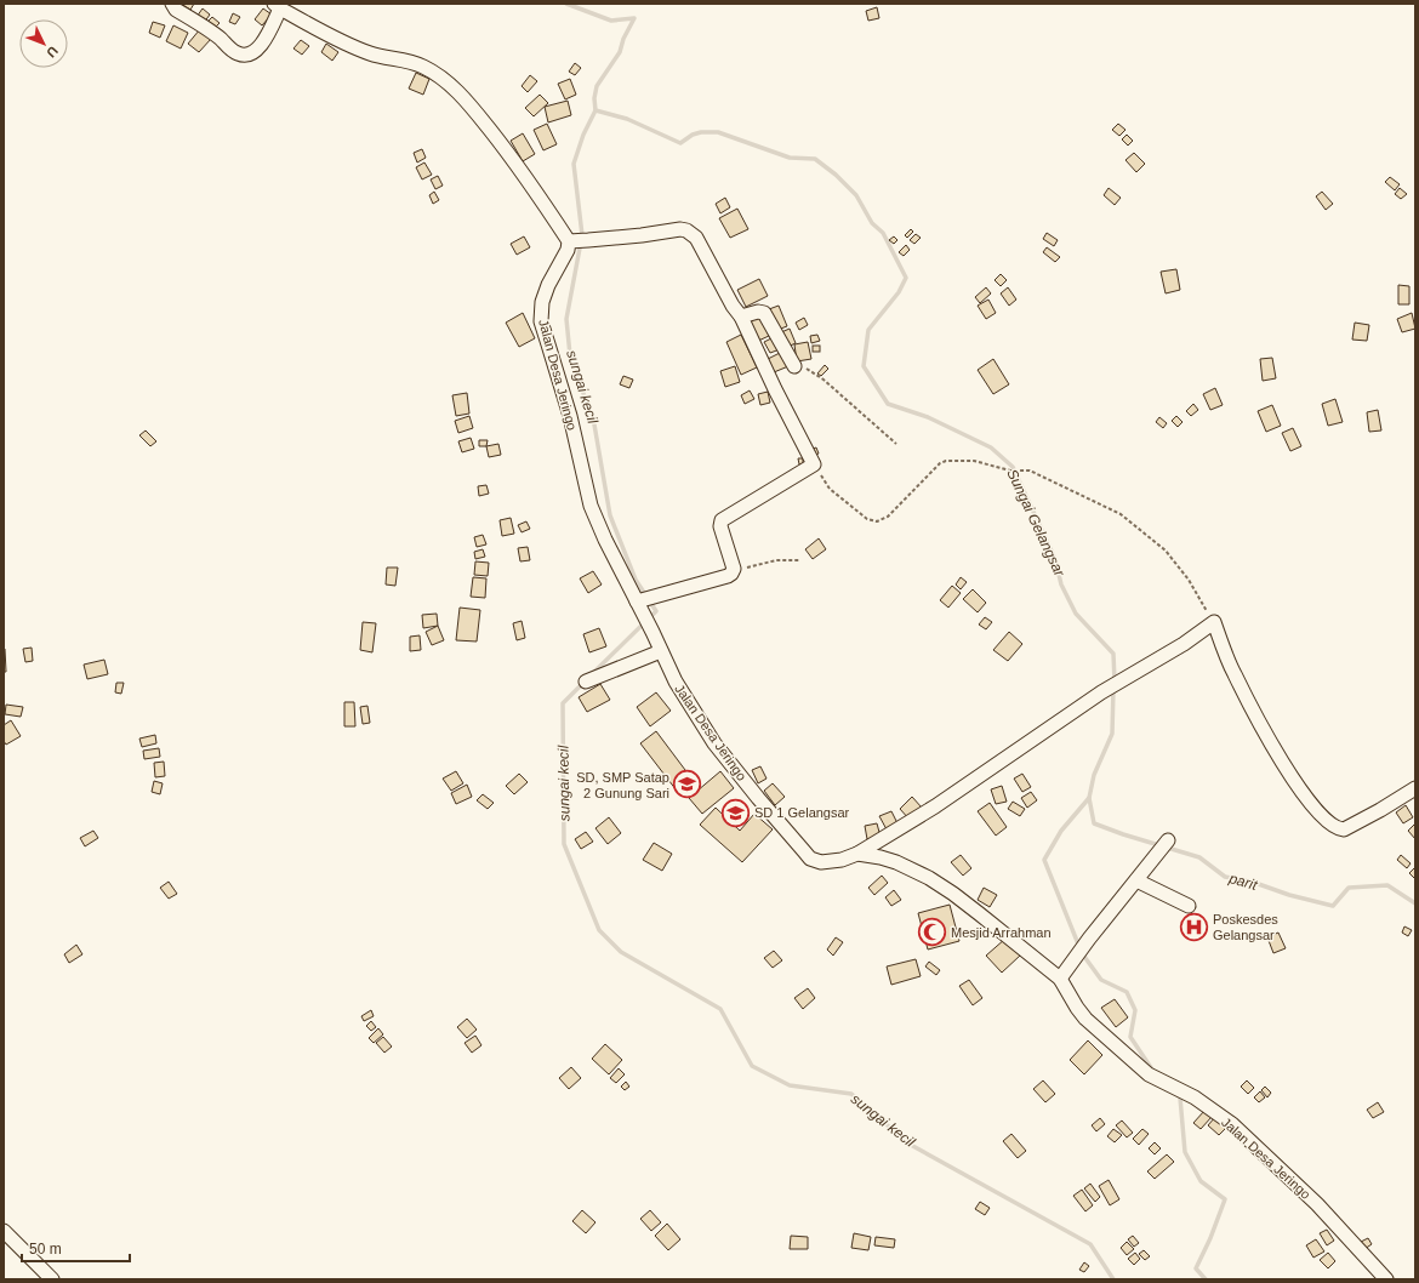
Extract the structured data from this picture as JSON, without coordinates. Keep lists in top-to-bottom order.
{
  "streets": {
    "street": ["Jalan Desa Jeringo"]
  },
  "water": ["sungai kecil", "Sungai Gelangsar", "parit"],
  "places": {
    "school or university": ["SD, SMP Satap 2 Gunung Sari", "SD 1 Gelangsar"],
    "hospital": ["Poskesdes Gelangsar"],
    "mosque": ["Mesjid Arrahman"]
  },
  "scale_bar": "50 m",
  "north": "bottom right"
}
